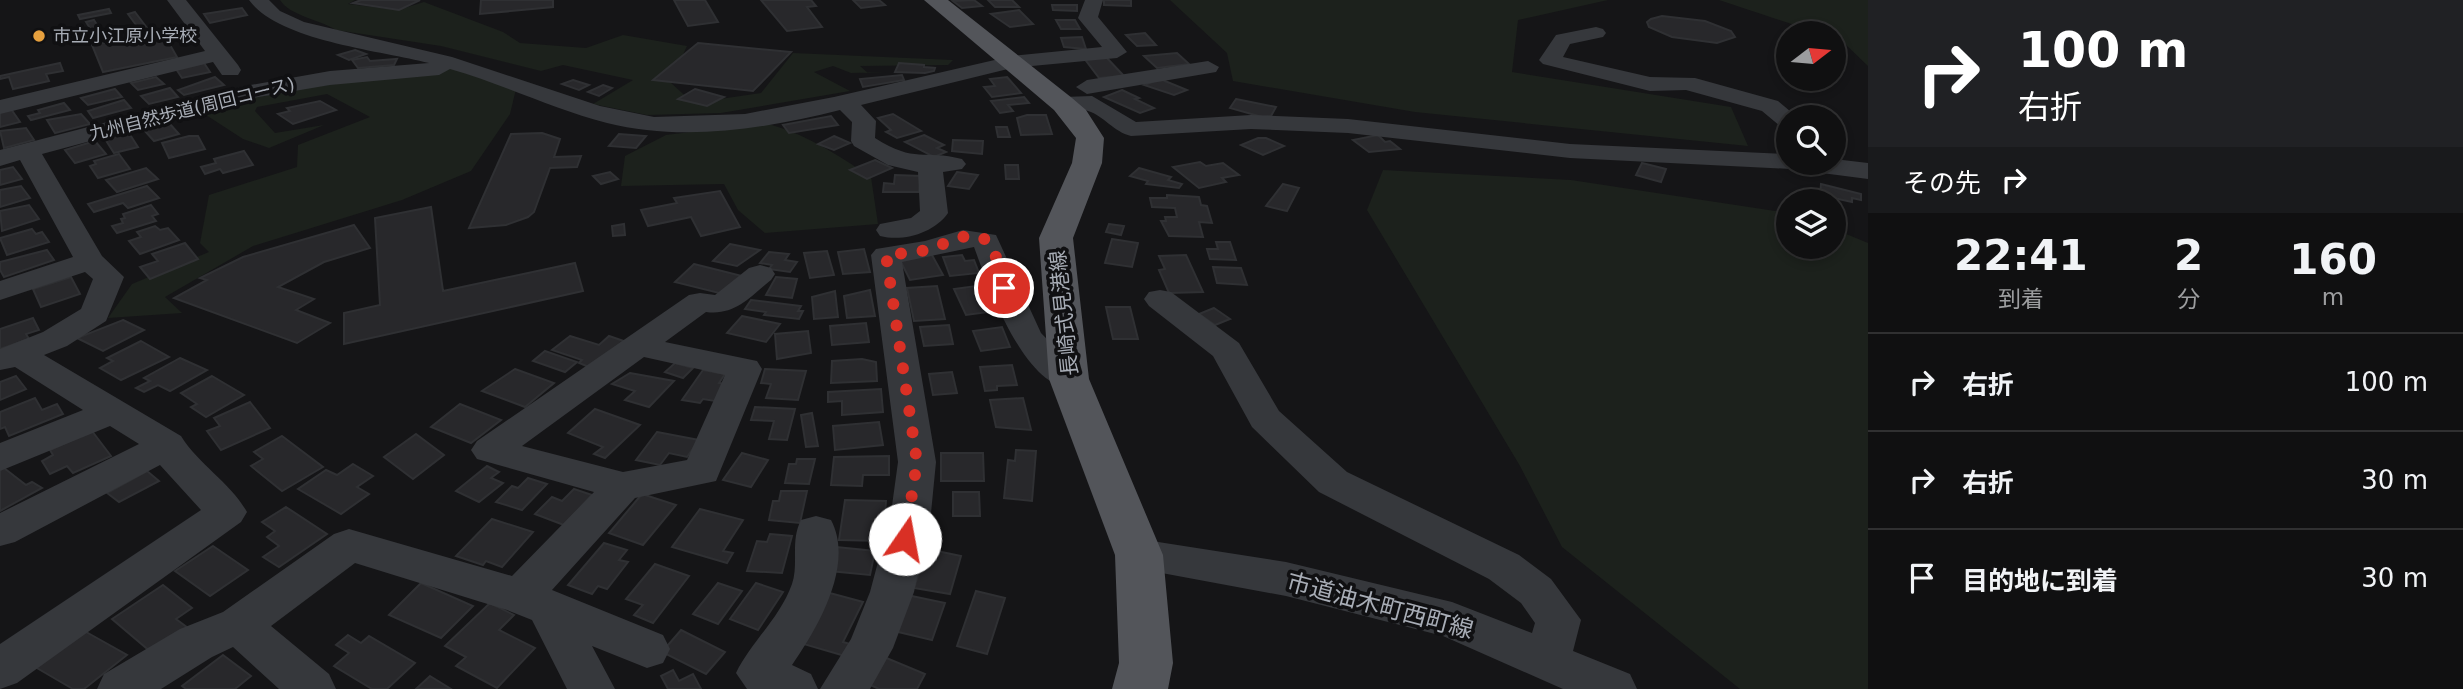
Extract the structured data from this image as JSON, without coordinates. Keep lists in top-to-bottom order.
{
  "streets": {
    "main road": ["長崎式見港線"],
    "street": ["九州自然歩道(周回コース)", "市道油木町西町線"]
  },
  "crossings": [
    ["長崎式見港線", "市道油木町西町線"]
  ],
  "places": ["市立小江原小学校"],
  "north": "right",
  "page": {
    "turn": ["100 m", "右折"],
    "then": "その先",
    "eta": [
      "22:41",
      "到着",
      "2",
      "分",
      "160",
      "m"
    ],
    "list": [
      {
        "name": "右折",
        "value": "100 m"
      },
      {
        "name": "右折",
        "value": "30 m"
      },
      {
        "name": "目的地に到着",
        "value": "30 m"
      }
    ]
  }
}
